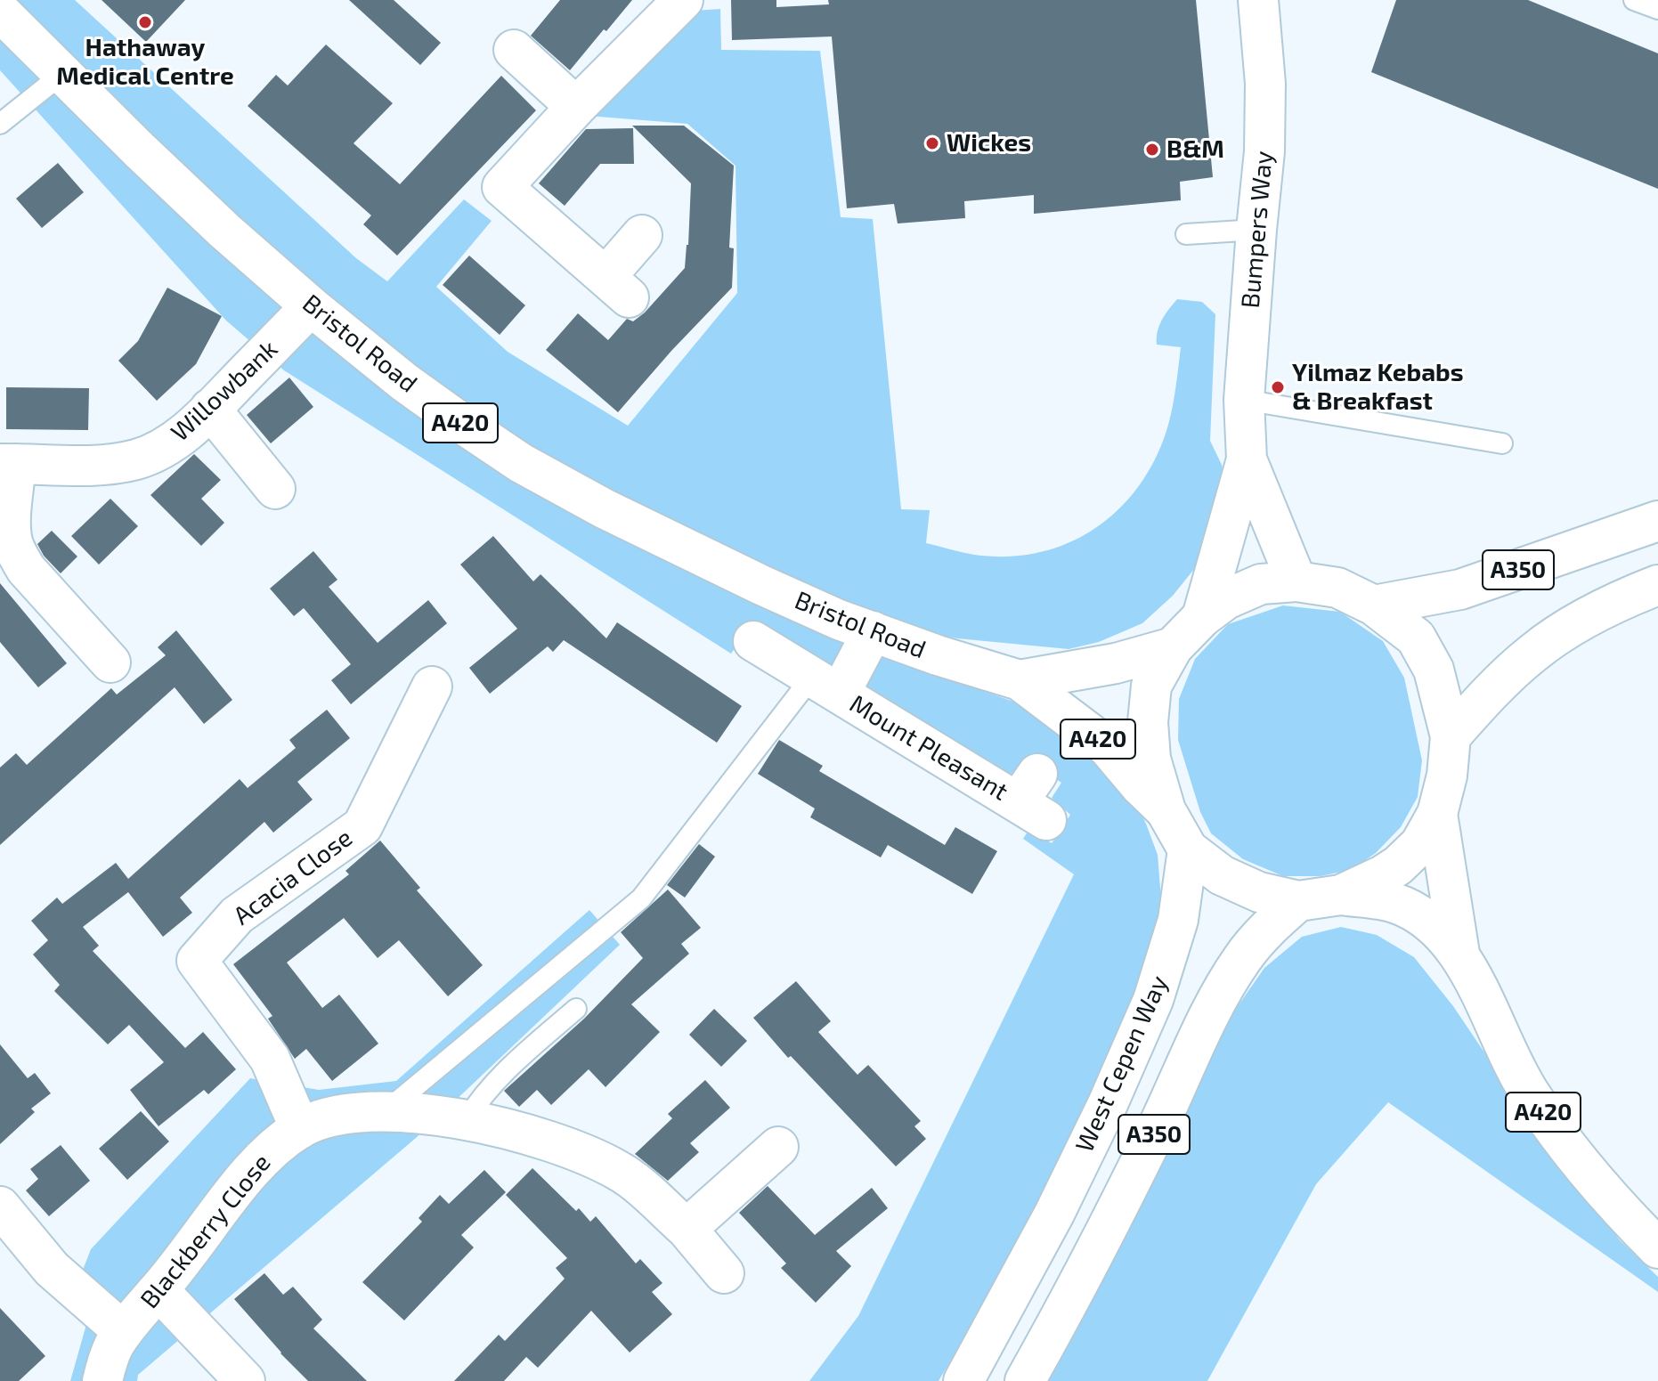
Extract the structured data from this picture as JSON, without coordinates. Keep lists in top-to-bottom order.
{
  "streets": {
    "main road": [
      "Bumpers Way",
      "Bristol Road",
      "Willowbank",
      "A420",
      "A350",
      "Mount Pleasant",
      "Acacia Close",
      "West Cepen Way",
      "Blackberry Close"
    ]
  },
  "crossings": [
    ["Bristol Road", "Willowbank"],
    ["Bristol Road", "Mount Pleasant"],
    ["Acacia Close", "Blackberry Close"]
  ],
  "places": [
    "Hathaway Medical Centre",
    "Wickes",
    "B&M",
    "Yilmaz Kebabs & Breakfast"
  ]
}
